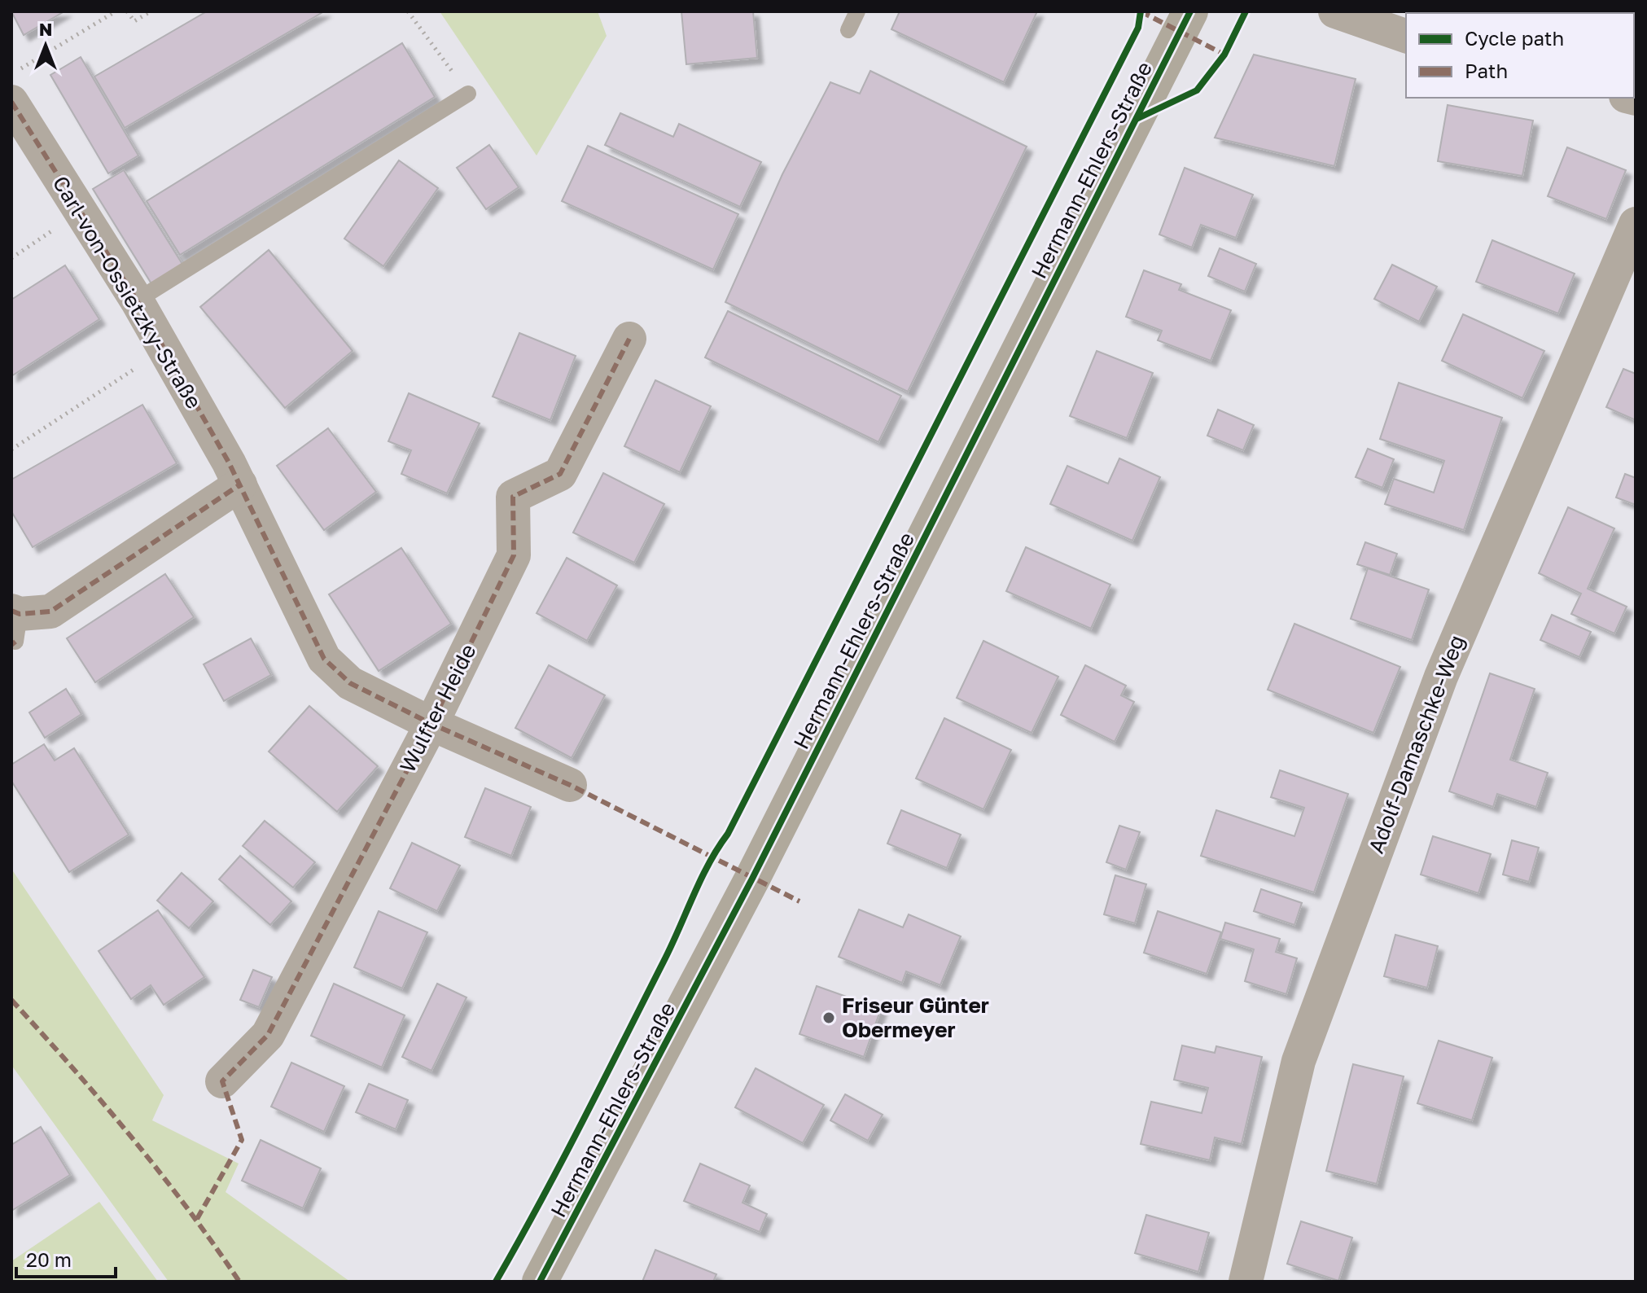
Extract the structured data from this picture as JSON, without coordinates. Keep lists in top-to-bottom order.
{
  "streets": {
    "street": [
      "Hermann-Ehlers-Straße",
      "Carl-von-Ossietzky-Straße",
      "Wulfter Heide",
      "Adolf-Damaschke-Weg"
    ]
  },
  "crossings": [
    ["Carl-von-Ossietzky-Straße", "Wulfter Heide"]
  ],
  "places": ["Friseur Günter Obermeyer"],
  "legend": ["Cycle path", "Path"],
  "scale_bar": "20 m",
  "north": "top"
}
